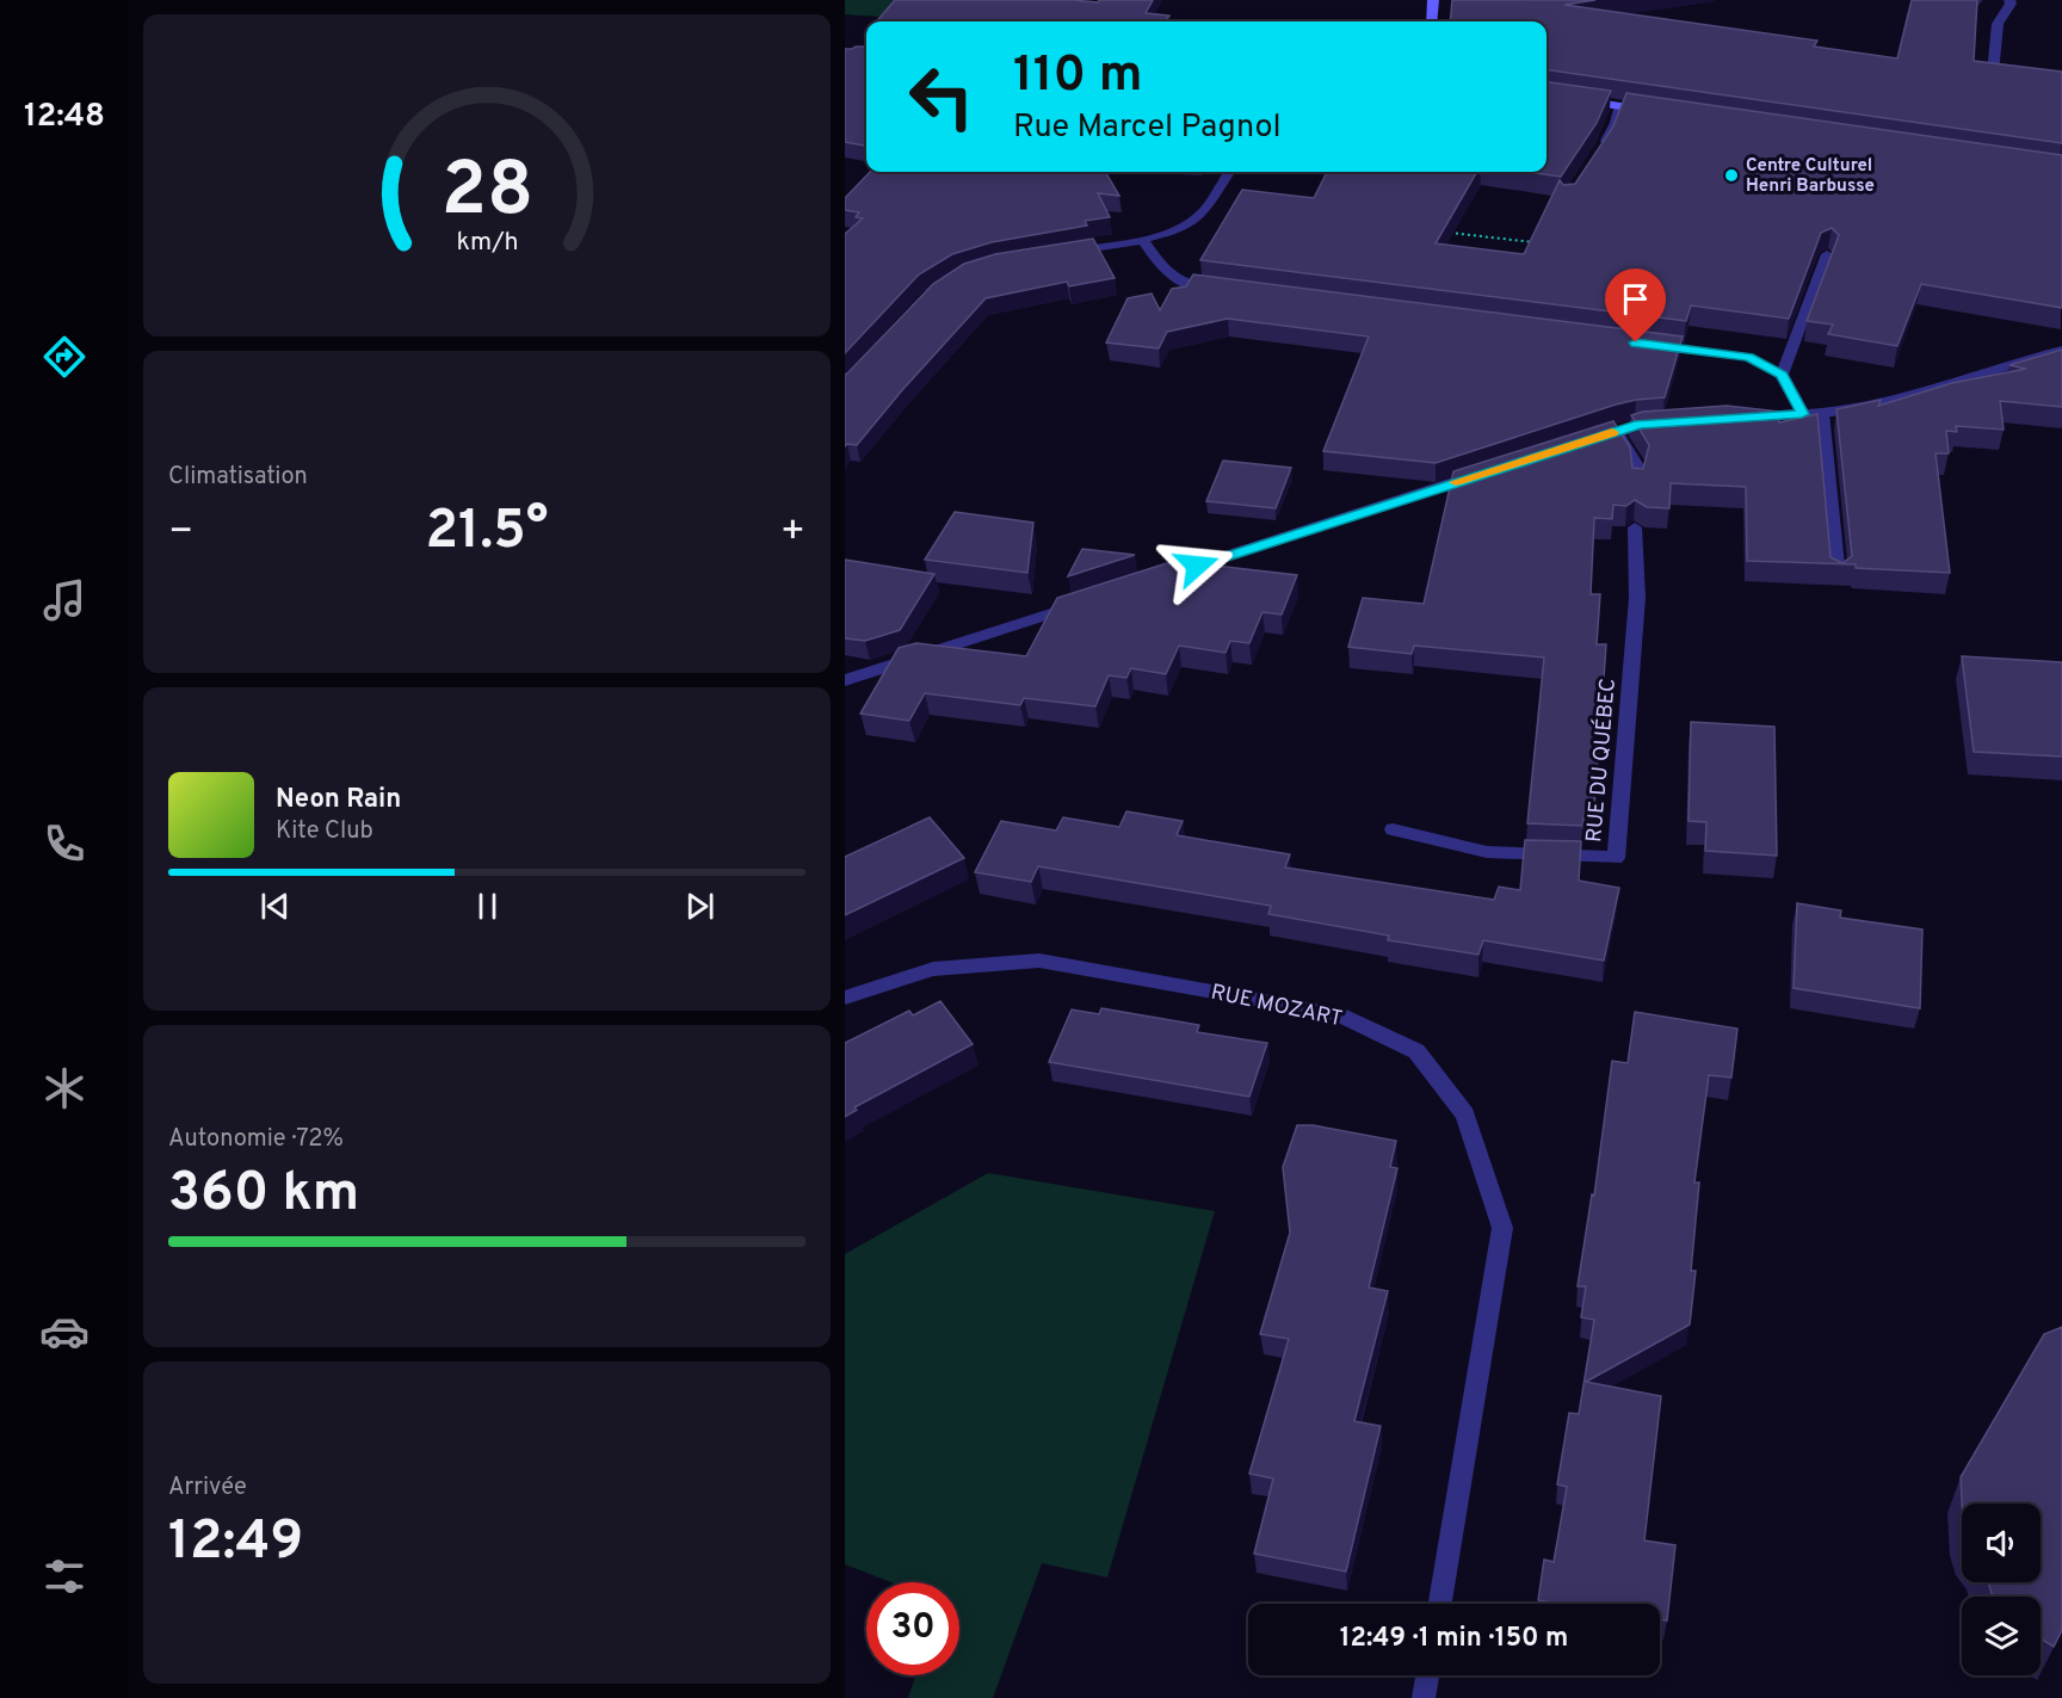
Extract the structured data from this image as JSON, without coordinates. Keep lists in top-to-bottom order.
{
  "streets": {
    "street": ["RUE DU QUÉBEC", "RUE MOZART"]
  },
  "places": ["Centre Culturel Henri Barbusse"],
  "page": {
    "tabs": "12:48",
    "turn": ["110 m", "Rue Marcel Pagnol"],
    "tile": [
      "Climatisation",
      ["Autonomie · 72%", "360 km"],
      ["Arrivée", "12:49"]
    ],
    "heat": ["−", "21.5°", "+"],
    "song": ["Neon Rain", "Kite Club"],
    "limit": "30",
    "trip": "12:49 · 1 min · 150 m",
    "gauge": ["28", "km/h"]
  }
}
